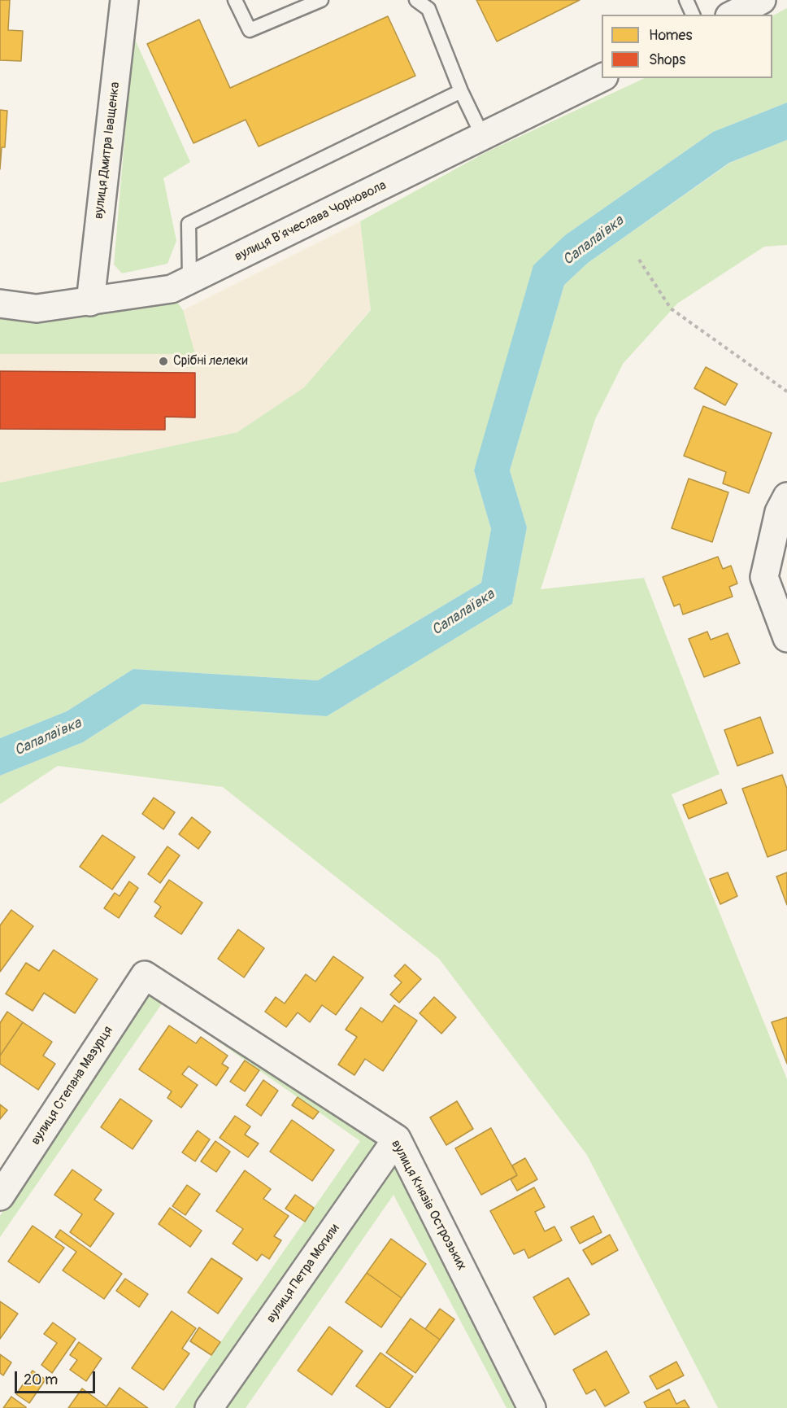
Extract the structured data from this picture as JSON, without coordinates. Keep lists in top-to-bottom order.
{
  "streets": {
    "street": [
      "вулиця Дмитра Іващенка",
      "вулиця Вʼячеслава Чорновола",
      "вулиця Степана Мазурця",
      "вулиця Князів Острозьких",
      "вулиця Петра Могили"
    ]
  },
  "crossings": [
    ["вулиця Дмитра Іващенка", "вулиця Вʼячеслава Чорновола"],
    ["вулиця Степана Мазурця", "вулиця Князів Острозьких"],
    ["вулиця Князів Острозьких", "вулиця Петра Могили"]
  ],
  "water": ["Сапалаївка"],
  "places": ["Срібні лелеки"],
  "legend": ["Homes", "Shops"],
  "scale_bar": "20 m"
}
